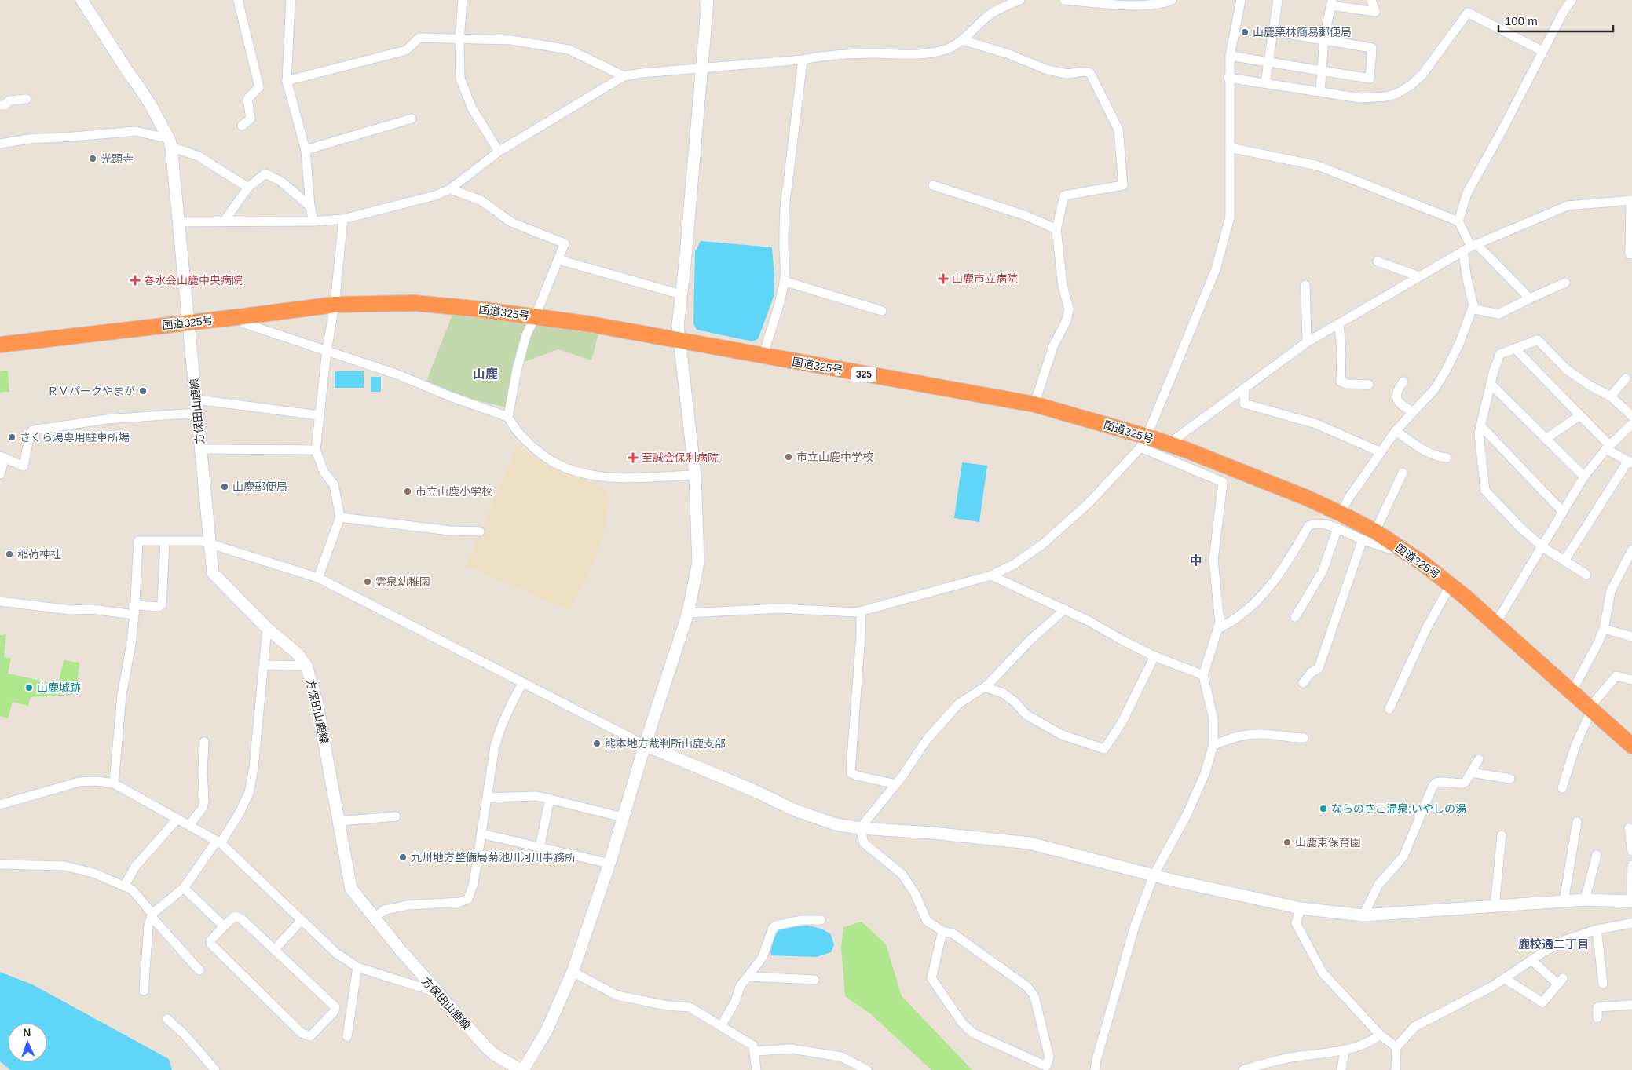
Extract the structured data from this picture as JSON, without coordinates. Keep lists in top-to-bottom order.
{
  "streets": {
    "highway": ["国道325号", "325"],
    "street": ["方保田山鹿線"]
  },
  "crossings": [
    ["国道325号", "方保田山鹿線"]
  ],
  "districts": ["山鹿", "中", "鹿校通二丁目"],
  "places": {
    "other": [
      "山鹿栗林簡易郵便局",
      "光顕寺",
      "ＲＶパークやまが",
      "さくら湯専用駐車所場",
      "市立山鹿中学校",
      "山鹿郵便局",
      "市立山鹿小学校",
      "稲荷神社",
      "霊泉幼稚園",
      "山鹿城跡",
      "熊本地方裁判所山鹿支部",
      "ならのさこ温泉;いやしの湯",
      "山鹿東保育園",
      "九州地方整備局菊池川河川事務所"
    ],
    "health": ["山鹿市立病院", "春水会山鹿中央病院", "至誠会保利病院"]
  },
  "scale_bar": "100 m",
  "north": "top"
}
